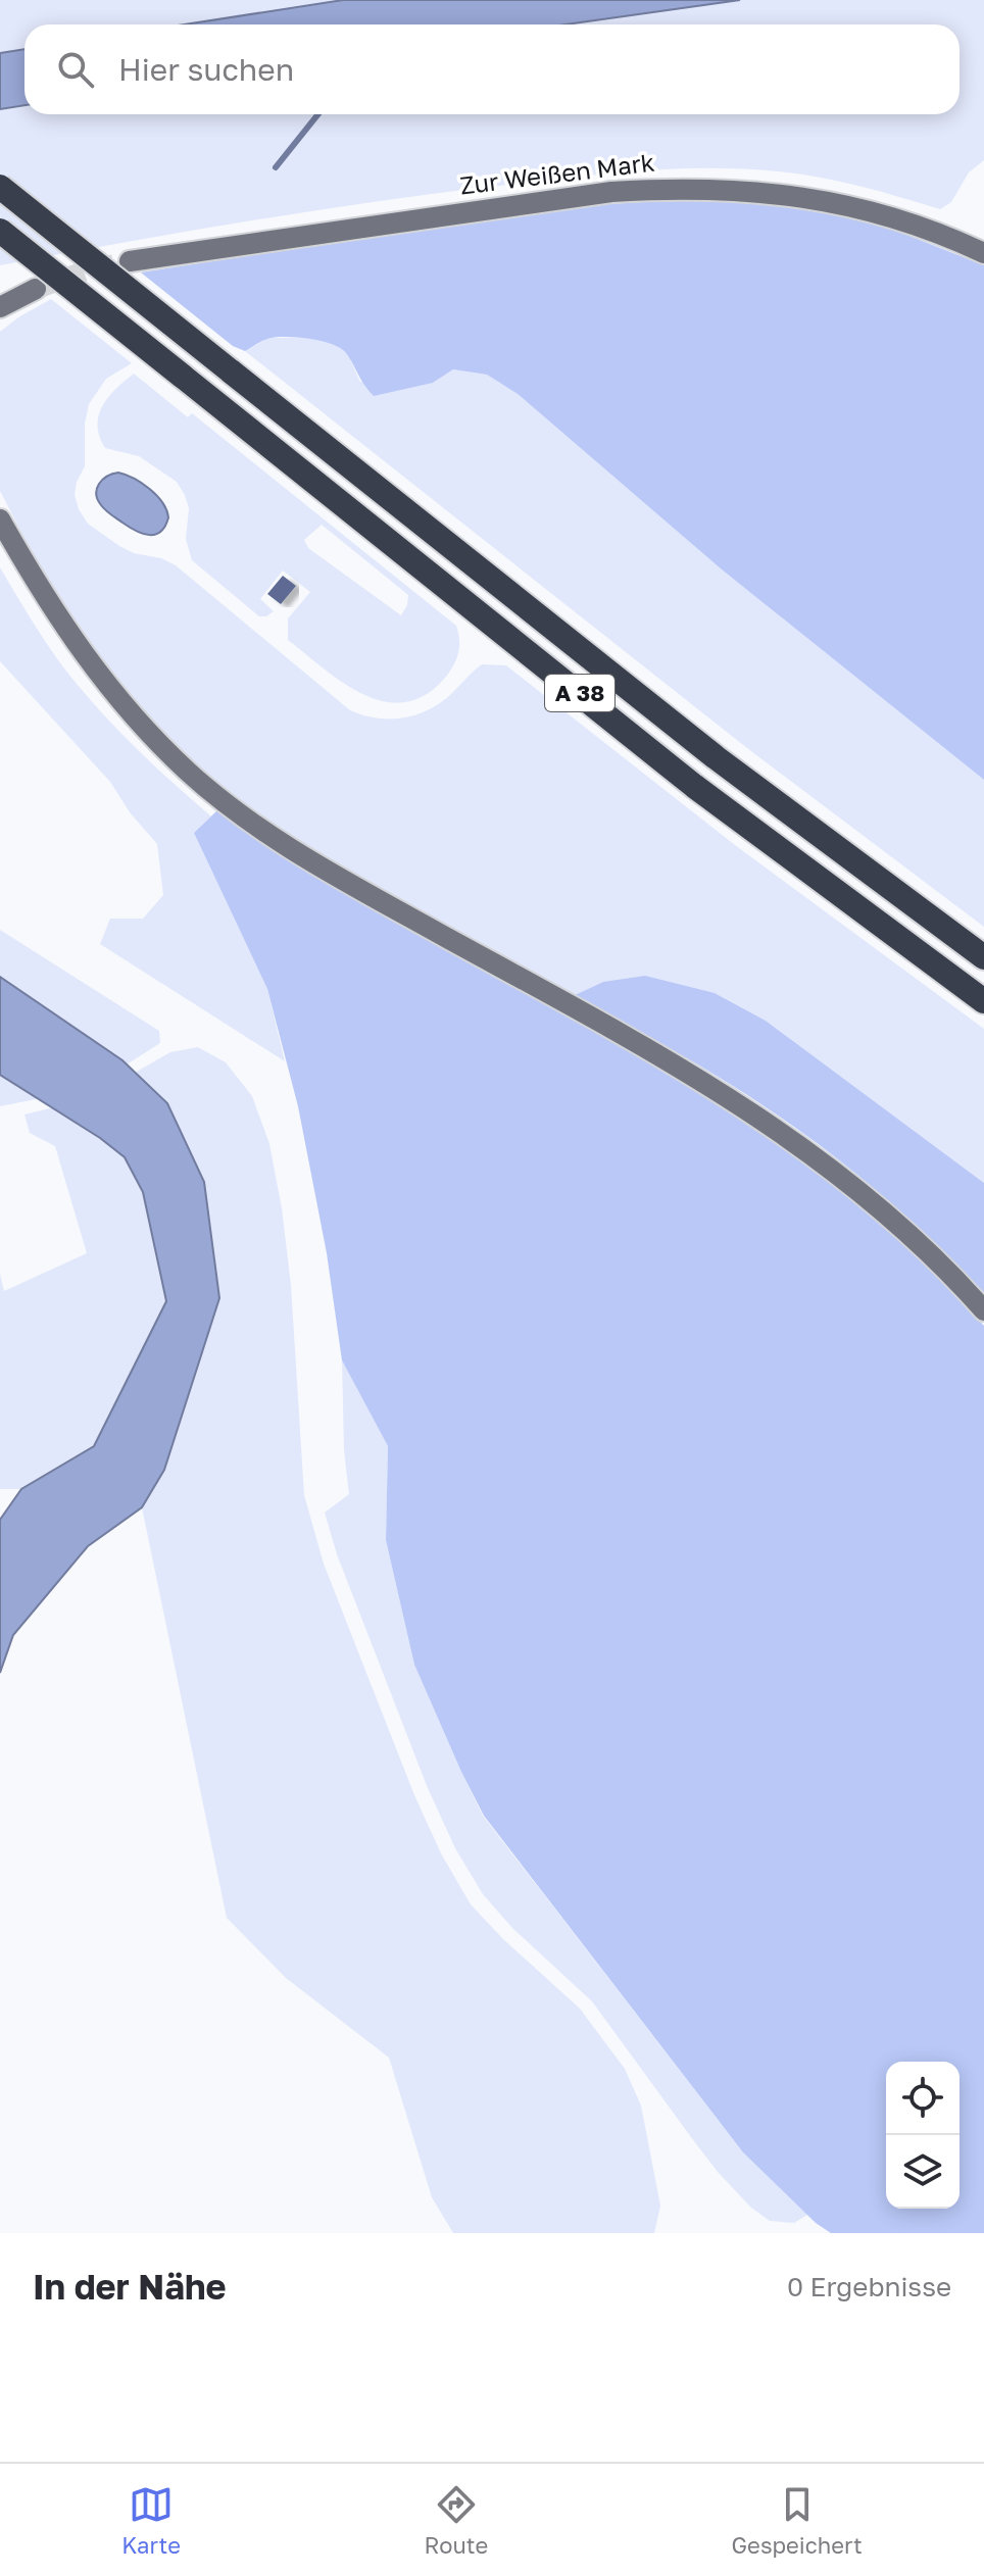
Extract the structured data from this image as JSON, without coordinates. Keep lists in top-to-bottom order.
{
  "streets": {
    "highway": ["A 38"],
    "main road": ["Zur Weißen Mark"]
  },
  "page": {
    "search": "Hier suchen",
    "heading": ["In der Nähe", "0 Ergebnisse"],
    "nav": ["Karte", "Route", "Gespeichert"]
  }
}
